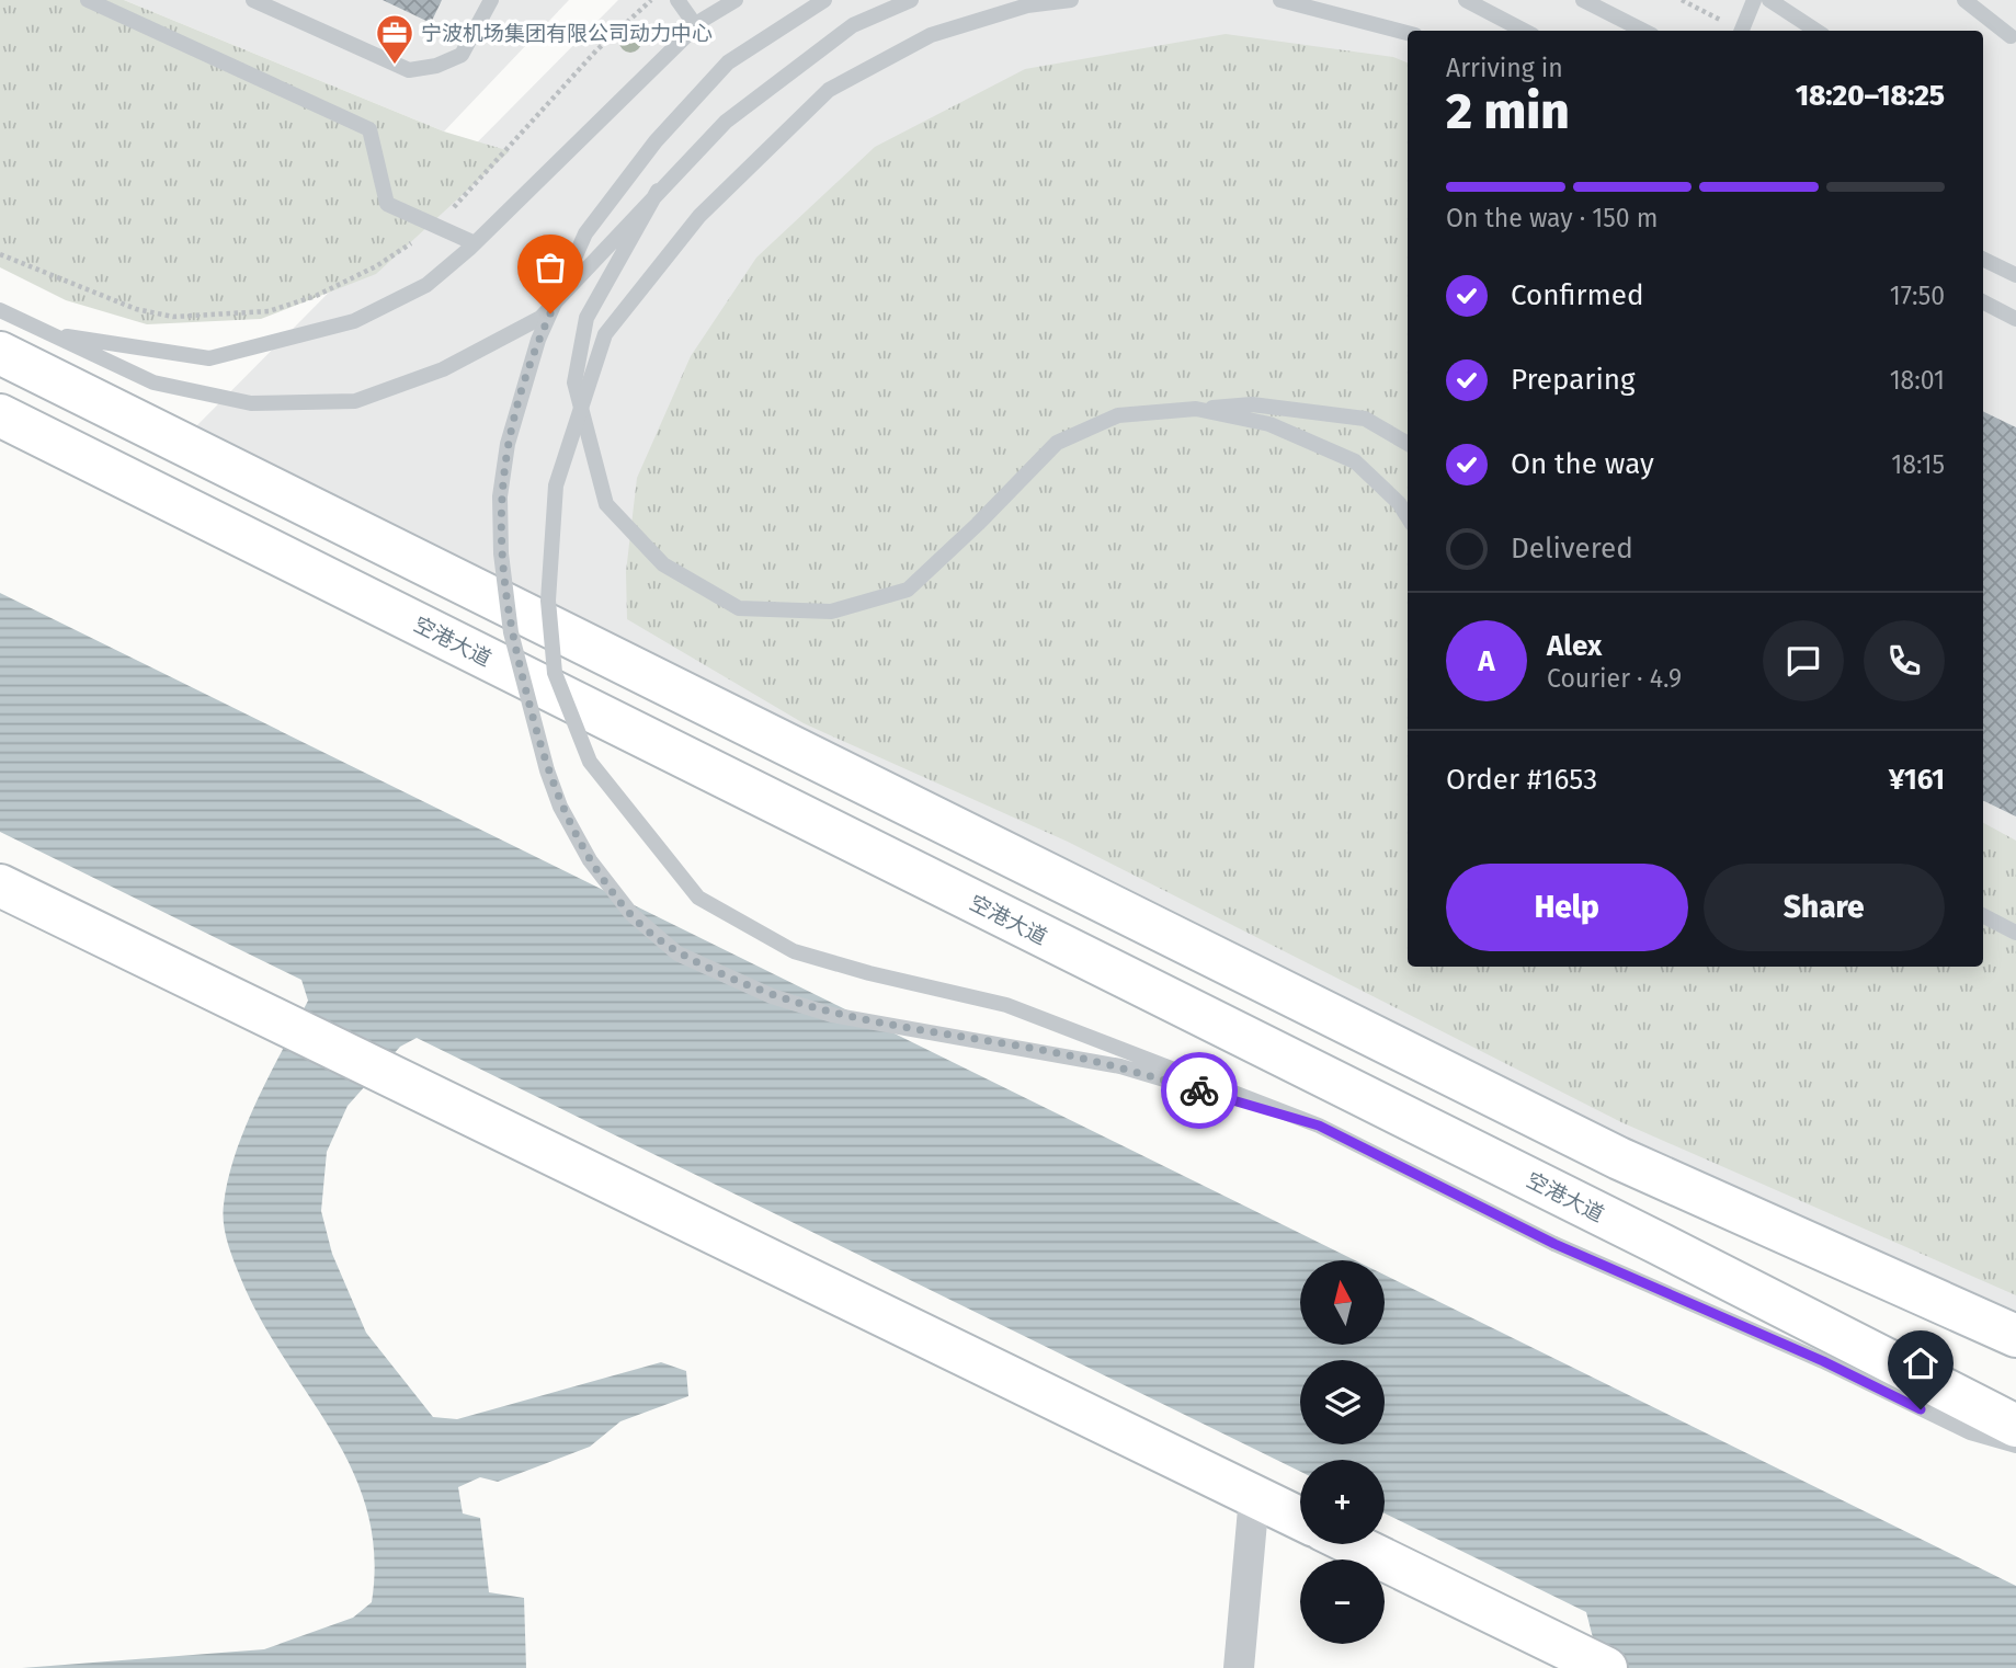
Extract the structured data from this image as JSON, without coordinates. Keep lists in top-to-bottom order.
{
  "streets": {
    "main road": ["空港大道"]
  },
  "places": {
    "office": ["宁波机场集团有限公司动力中心"]
  },
  "north": "top",
  "page": {
    "heading": ["2 min", "Arriving in", "18:20–18:25"],
    "panel": [
      "Alex",
      "Courier · 4.9",
      "Order #1653",
      "¥161"
    ],
    "bar": "On the way · 150 m",
    "list": [
      ["Confirmed", "17:50"],
      ["Preparing", "18:01"],
      ["On the way", "18:15"],
      "Delivered"
    ],
    "round": "A",
    "buttons": ["Help", "Share"],
    "map_buttons": ["+", "−"]
  }
}
